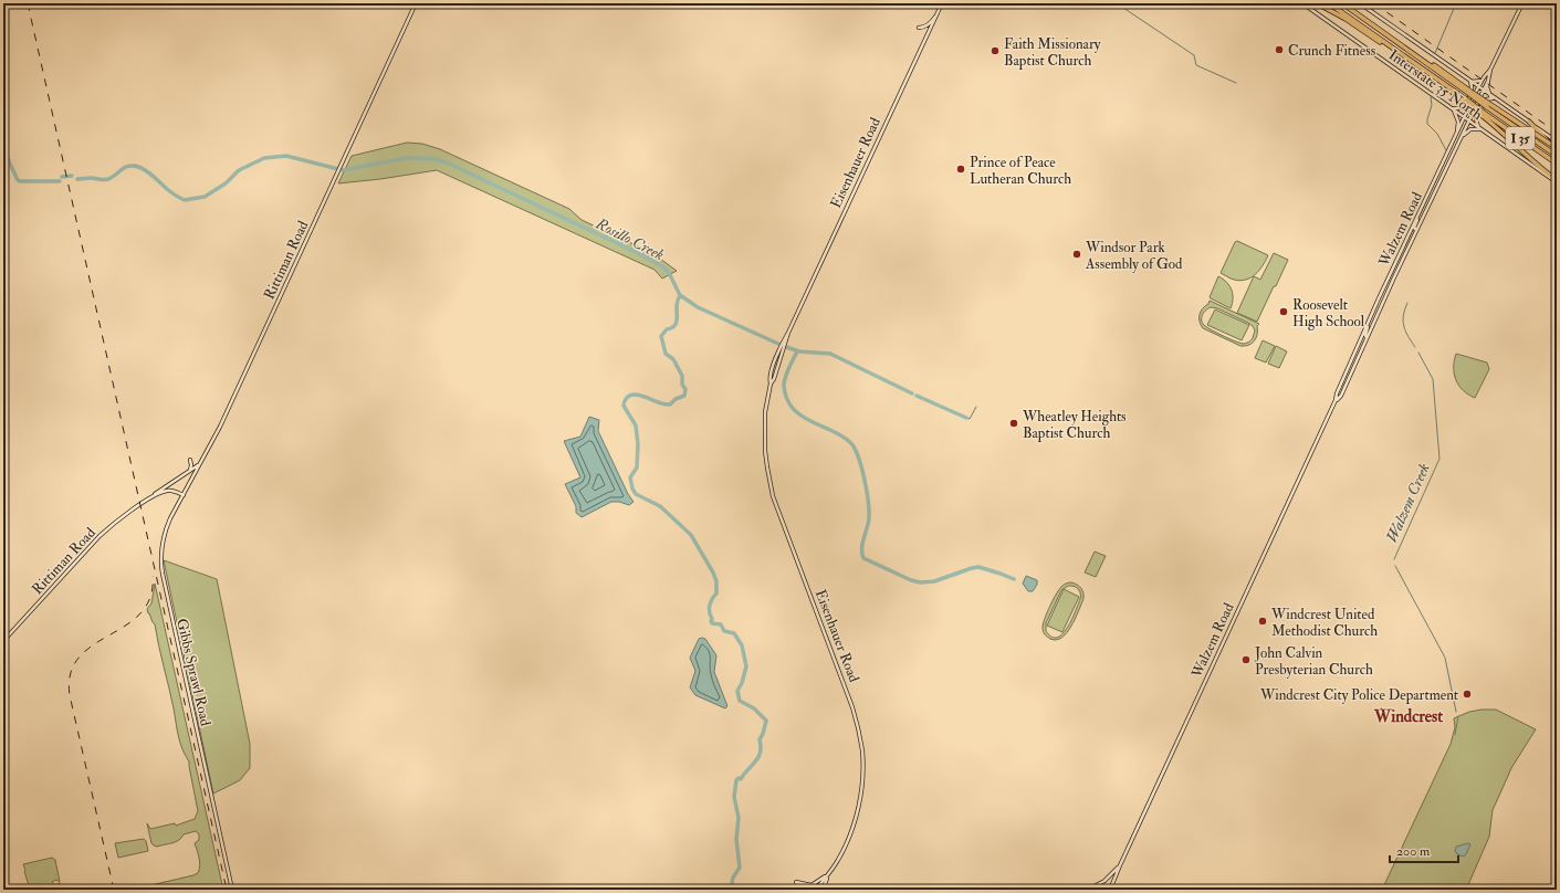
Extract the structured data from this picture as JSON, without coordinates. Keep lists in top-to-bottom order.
{
  "streets": {
    "highway": ["I 35"],
    "main road": [
      "Interstate 35 North",
      "Eisenhauer Road",
      "Walzem Road",
      "Rittiman Road",
      "Gibbs Sprawl Road"
    ]
  },
  "crossings": [
    ["Interstate 35 North", "Walzem Road"],
    ["Rittiman Road", "Gibbs Sprawl Road"]
  ],
  "districts": ["Windcrest"],
  "water": ["Rosillo Creek", "Walzem Creek"],
  "places": [
    "Crunch Fitness",
    "Faith Missionary Baptist Church",
    "Prince of Peace Lutheran Church",
    "Windsor Park Assembly of God",
    "Roosevelt High School",
    "Wheatley Heights Baptist Church",
    "Windcrest United Methodist Church",
    "John Calvin Presbyterian Church",
    "Windcrest City Police Department"
  ],
  "scale_bar": "200 m"
}
